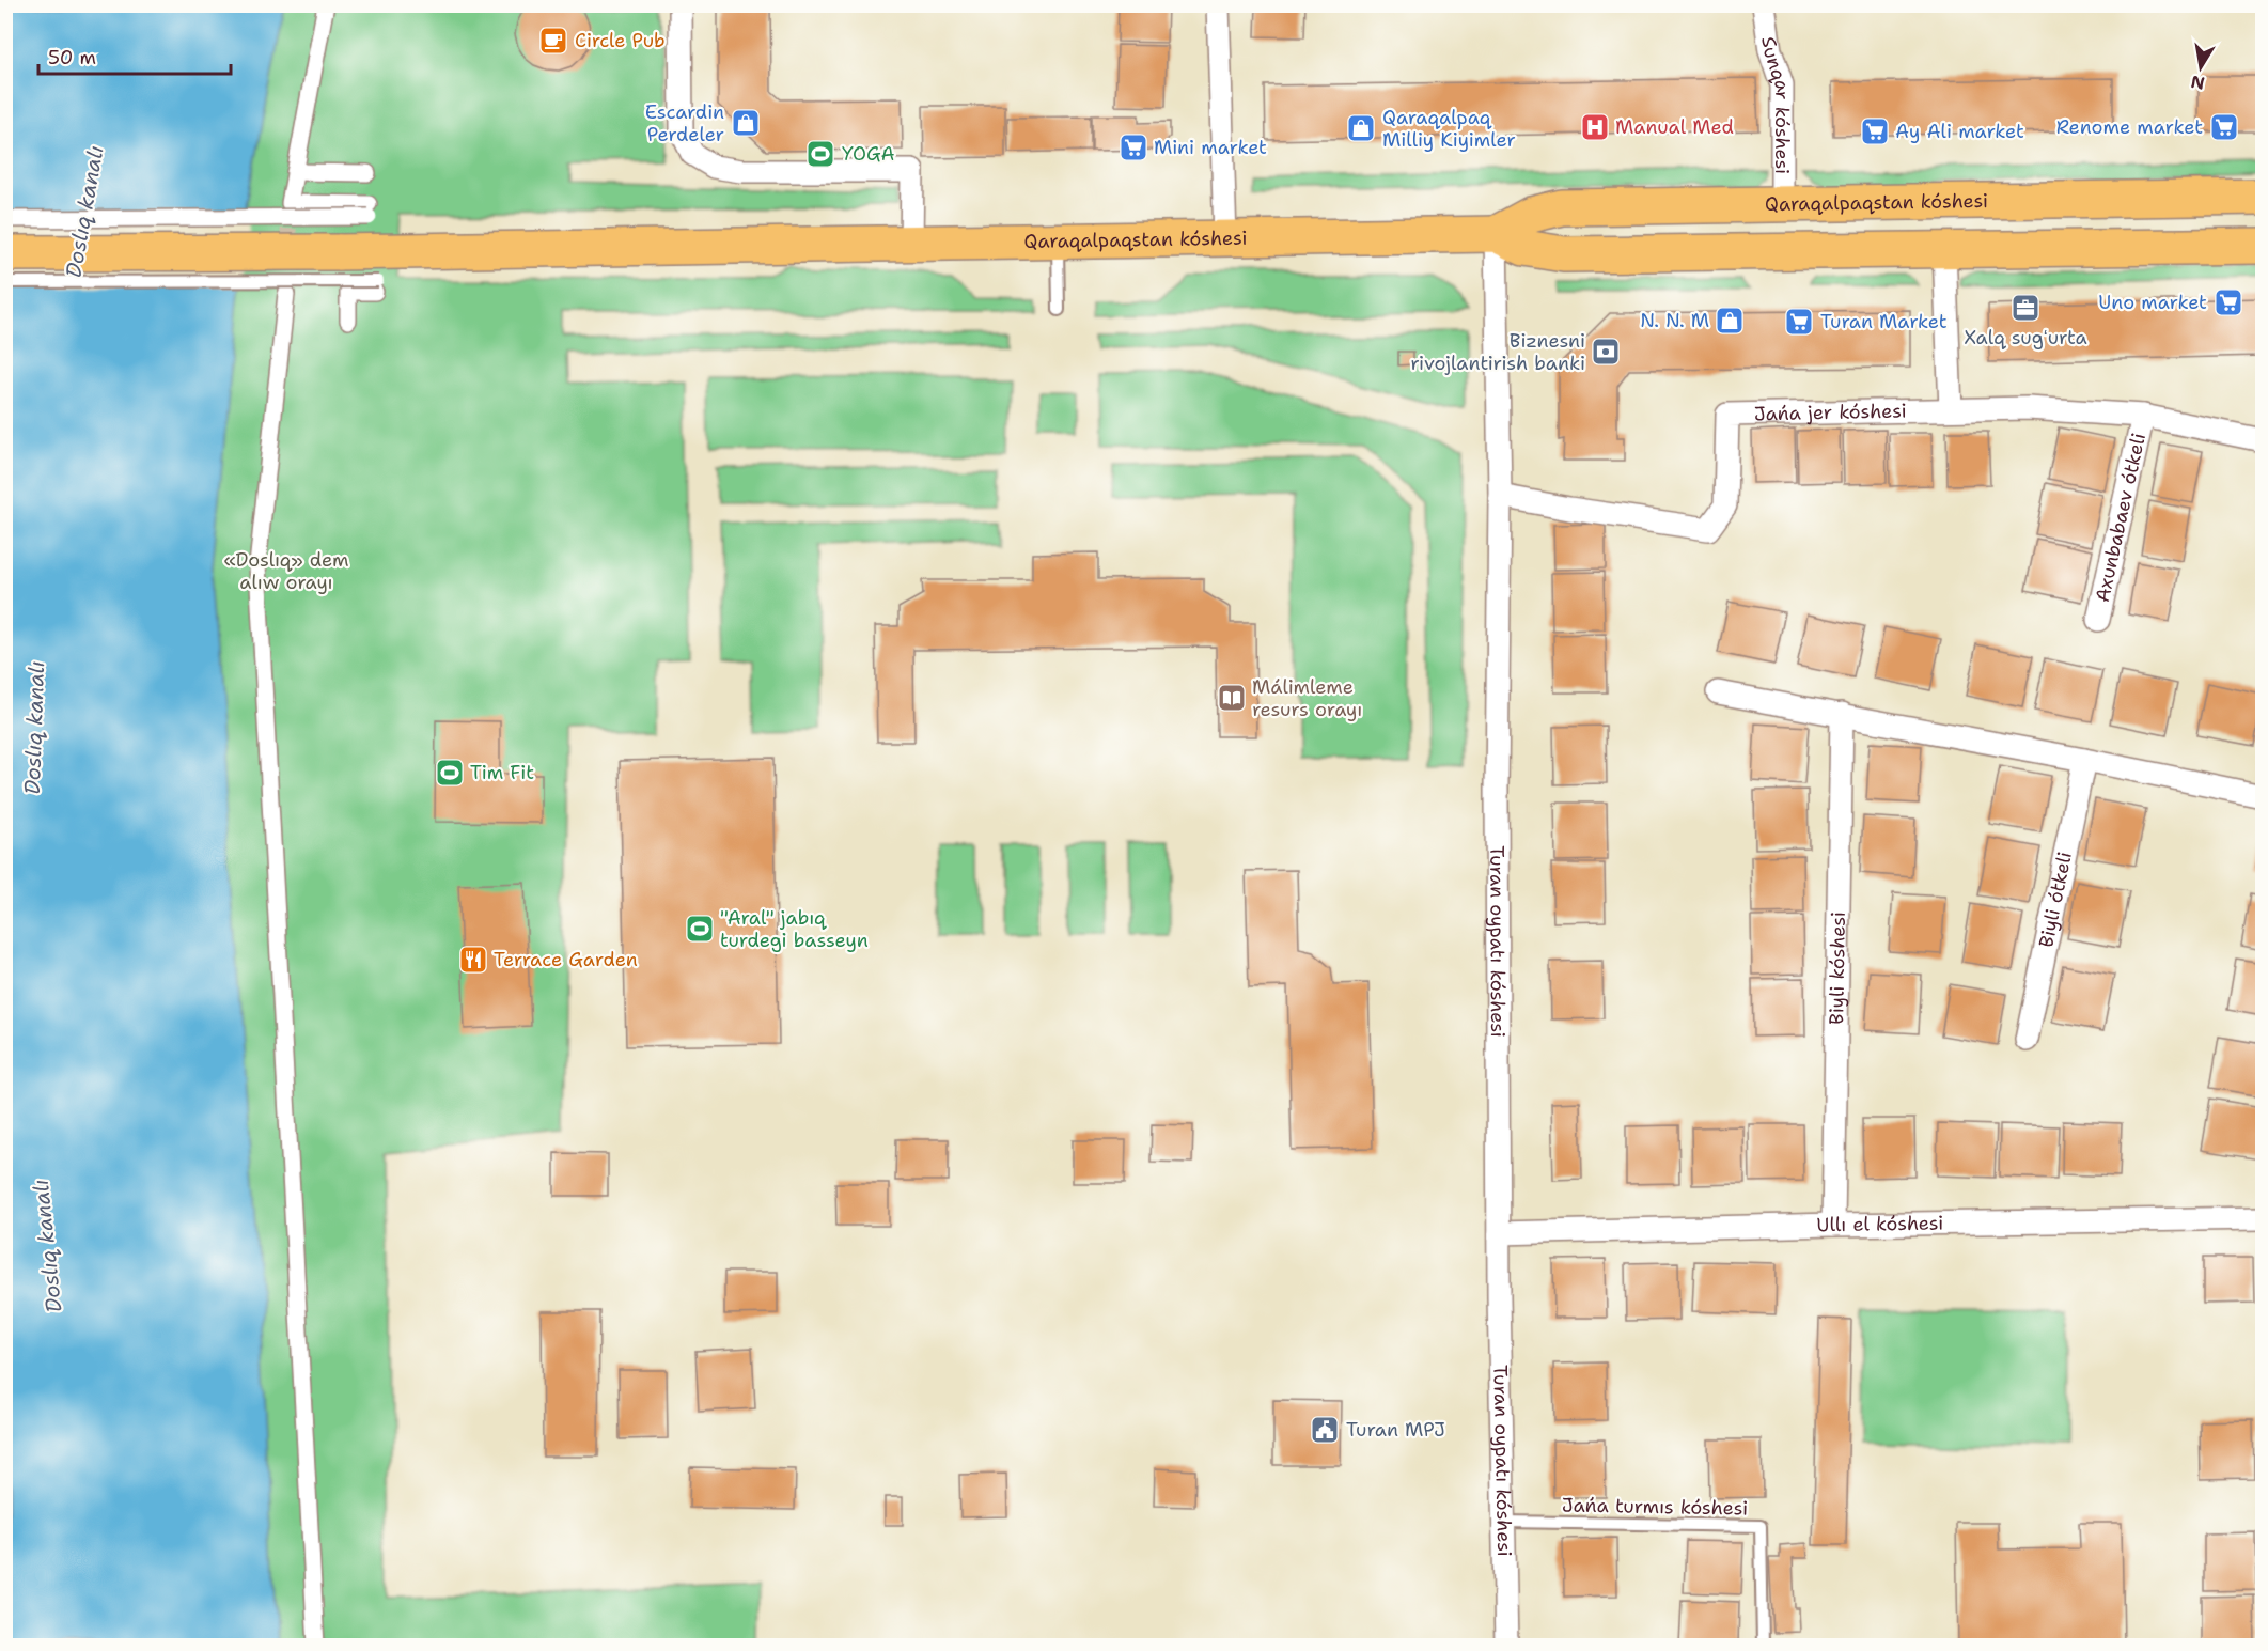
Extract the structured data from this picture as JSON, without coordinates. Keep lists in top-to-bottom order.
{
  "streets": {
    "main road": ["Qaraqalpaqstan kóshesi"],
    "street": [
      "Sunqar kóshesi",
      "Jańa jer kóshesi",
      "Axunbabaev ótkeli",
      "Biyli ótkeli",
      "Turan oypatı kóshesi",
      "Biyli kóshesi",
      "Ullı el kóshesi"
    ],
    "lane": ["Jańa turmıs kóshesi"]
  },
  "crossings": [
    ["Sunqar kóshesi", "Qaraqalpaqstan kóshesi"],
    ["Qaraqalpaqstan kóshesi", "Turan oypatı kóshesi"],
    ["Jańa jer kóshesi", "Axunbabaev ótkeli"],
    ["Jańa jer kóshesi", "Turan oypatı kóshesi"],
    ["Turan oypatı kóshesi", "Ullı el kóshesi"],
    ["Turan oypatı kóshesi", "Jańa turmıs kóshesi"],
    ["Biyli kóshesi", "Ullı el kóshesi"]
  ],
  "water": ["Doslıq kanalı"],
  "parks": ["«Doslıq» dem alıw orayı"],
  "places": {
    "cafe": ["Circle Pub"],
    "shop": ["Escardin Perdeler", "Qaraqalpaq Milliy Kiyimler", "N. N. M"],
    "hospital": ["Manual Med"],
    "supermarket": [
      "Renome market",
      "Ay Ali market",
      "Mini market",
      "Uno market",
      "Turan Market"
    ],
    "sports": ["YOGA", "Tim Fit", "\"Aral\" jabıq turdegi basseyn"],
    "office": ["Xalq sugʻurta"],
    "bank": ["Biznesni rivojlantirish banki"],
    "library": ["Málimleme resurs orayı"],
    "restaurant": ["Terrace Garden"],
    "public building": ["Turan MPJ"]
  },
  "scale_bar": "50 m",
  "north": "bottom"
}
